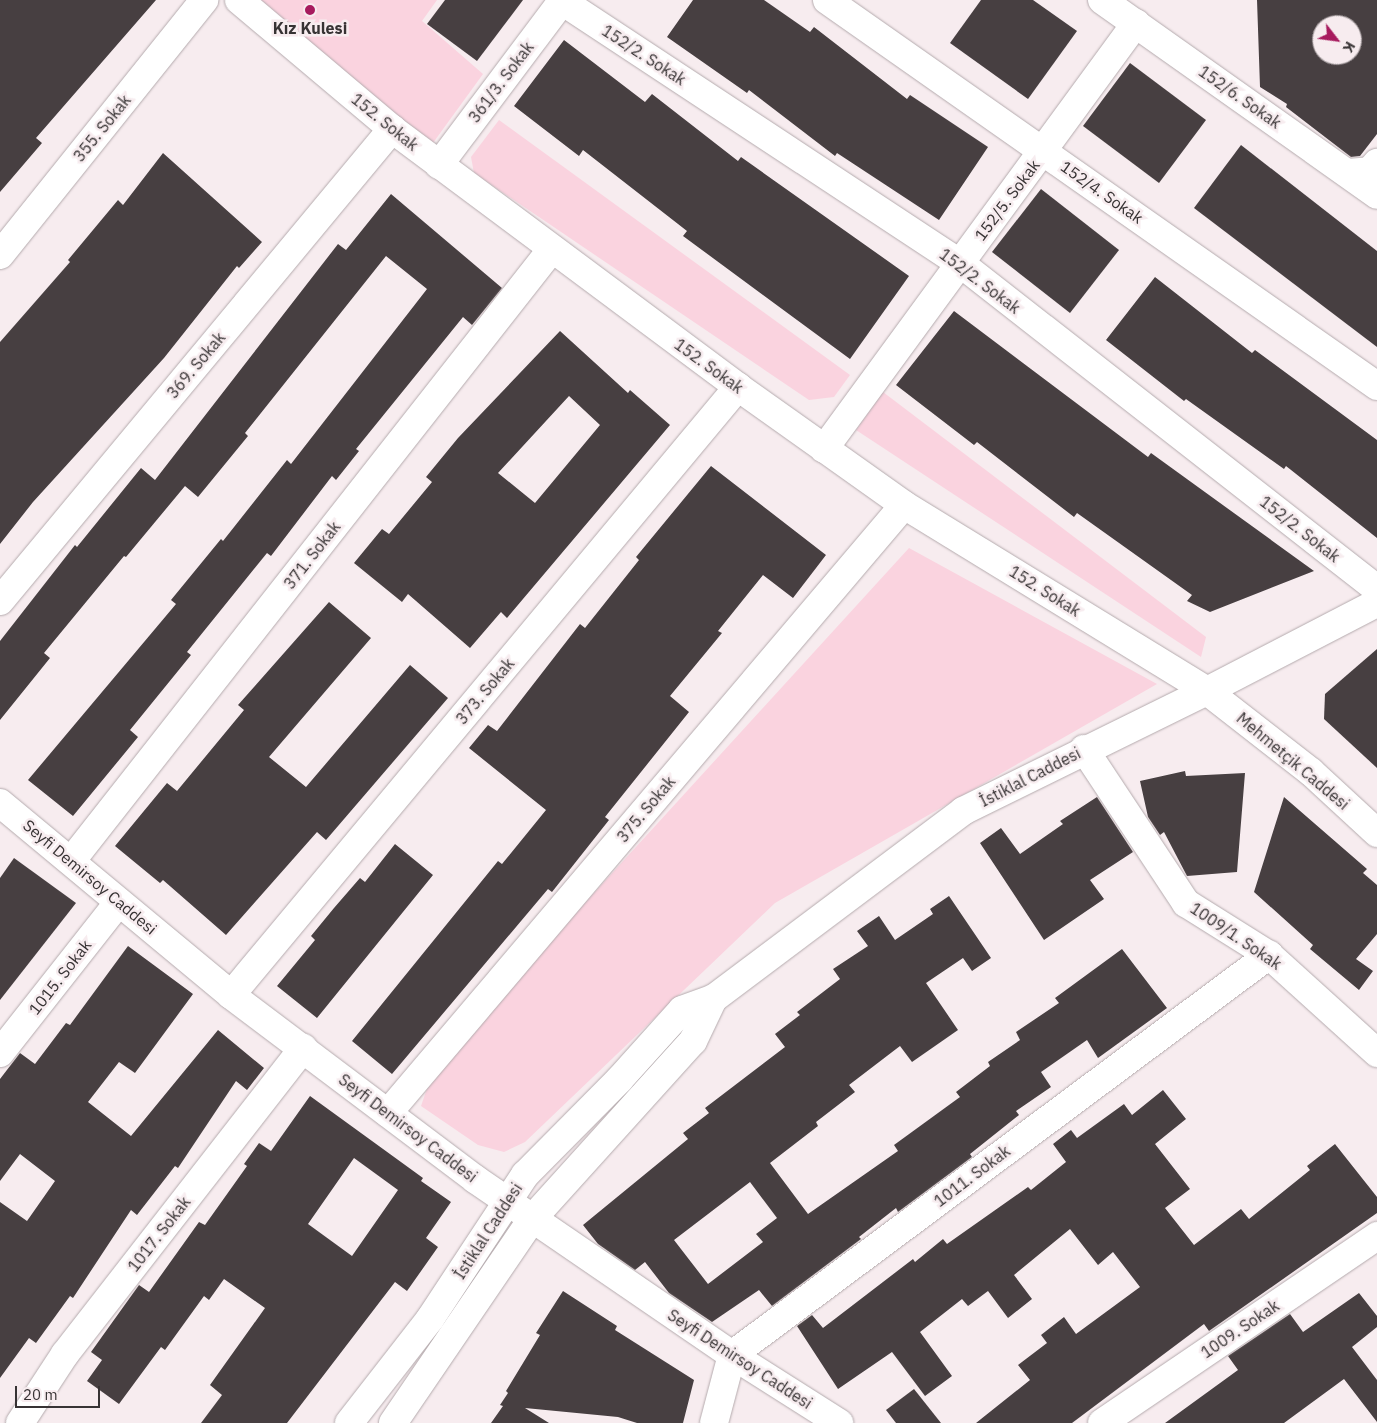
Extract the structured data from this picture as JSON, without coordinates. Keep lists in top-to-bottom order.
{
  "streets": {
    "street": [
      "152/2. Sokak",
      "361/3. Sokak",
      "152/6. Sokak",
      "152. Sokak",
      "355. Sokak",
      "152/4. Sokak",
      "152/5. Sokak",
      "369. Sokak",
      "371. Sokak",
      "373. Sokak",
      "Mehmetçik Caddesi",
      "İstiklal Caddesi",
      "375. Sokak",
      "Seyfi Demirsoy Caddesi",
      "1009/1. Sokak",
      "1015. Sokak",
      "1011. Sokak",
      "1017. Sokak",
      "1009. Sokak"
    ]
  },
  "crossings": [
    ["152/2. Sokak", "361/3. Sokak"],
    ["152/2. Sokak", "152/5. Sokak"],
    ["361/3. Sokak", "152. Sokak"],
    ["152/6. Sokak", "152/5. Sokak"],
    ["152. Sokak", "152/5. Sokak"],
    ["152. Sokak", "369. Sokak"],
    ["152. Sokak", "371. Sokak"],
    ["152. Sokak", "373. Sokak"],
    ["152. Sokak", "Mehmetçik Caddesi"],
    ["152. Sokak", "İstiklal Caddesi"],
    ["152. Sokak", "375. Sokak"],
    ["152/4. Sokak", "152/5. Sokak"],
    ["371. Sokak", "Seyfi Demirsoy Caddesi"],
    ["373. Sokak", "Seyfi Demirsoy Caddesi"],
    ["Mehmetçik Caddesi", "İstiklal Caddesi"],
    ["İstiklal Caddesi", "Seyfi Demirsoy Caddesi"],
    ["İstiklal Caddesi", "1009/1. Sokak"],
    ["375. Sokak", "Seyfi Demirsoy Caddesi"],
    ["Seyfi Demirsoy Caddesi", "1015. Sokak"],
    ["Seyfi Demirsoy Caddesi", "1011. Sokak"],
    ["Seyfi Demirsoy Caddesi", "1017. Sokak"],
    ["1009/1. Sokak", "1011. Sokak"]
  ],
  "places": ["Kız Kulesi"],
  "scale_bar": "20 m",
  "north": "bottom right"
}
